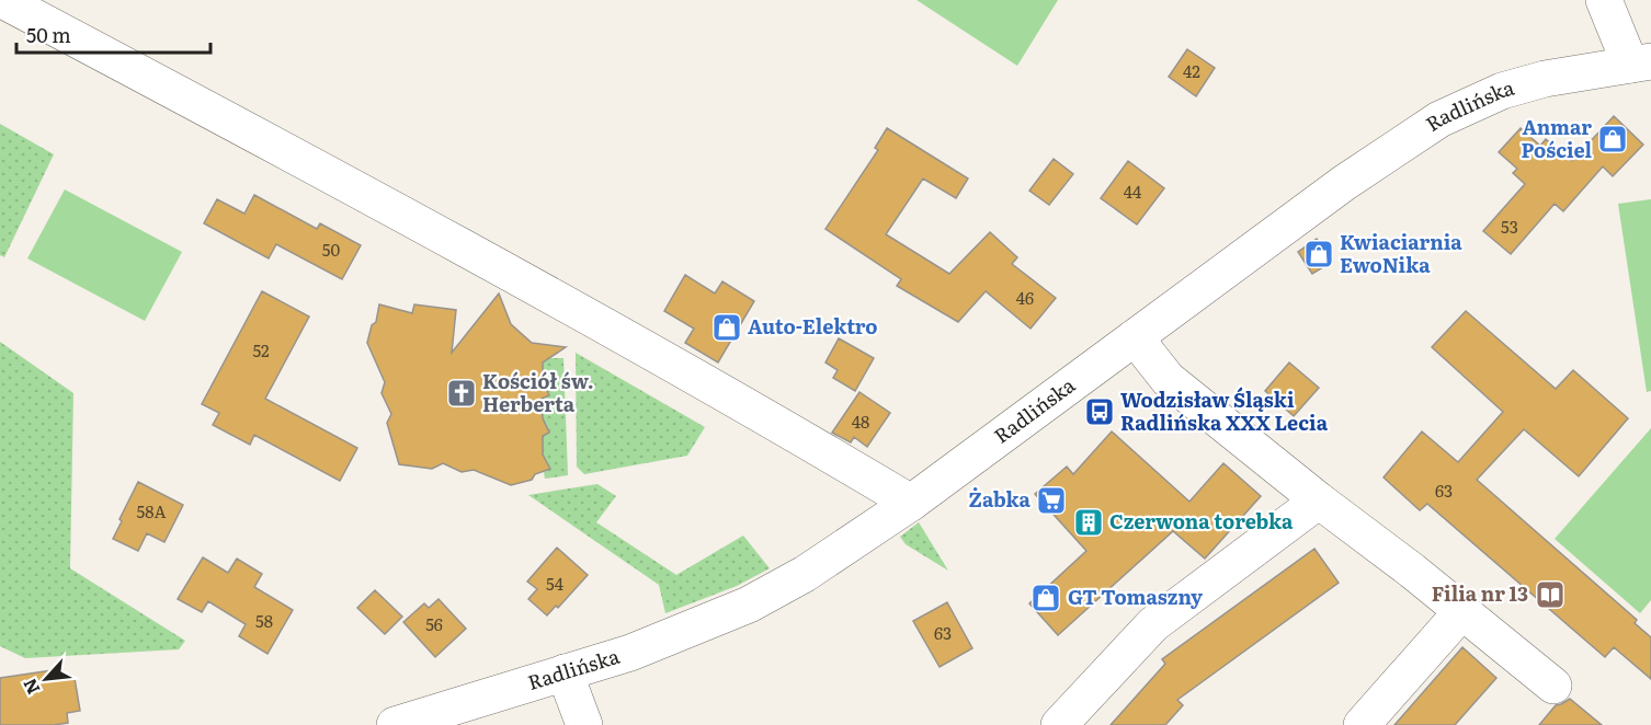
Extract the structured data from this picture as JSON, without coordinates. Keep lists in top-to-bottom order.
{
  "streets": {
    "street": ["Radlińska"]
  },
  "places": {
    "shop": [
      "Anmar Pościel",
      "Kwiaciarnia EwoNika",
      "Auto-Elektro",
      "GT Tomaszny"
    ],
    "church": ["Kościół św. Herberta"],
    "bus stop": ["Wodzisław Śląski Radlińska XXX Lecia"],
    "supermarket": ["Żabka"],
    "building": ["Czerwona torebka"],
    "library": ["Filia nr 13"]
  },
  "house_numbers": [
    "42",
    "44",
    "53",
    "50",
    "46",
    "52",
    "48",
    "63",
    "58A",
    "54",
    "58",
    "56",
    "63"
  ],
  "scale_bar": "50 m",
  "north": "bottom left"
}
